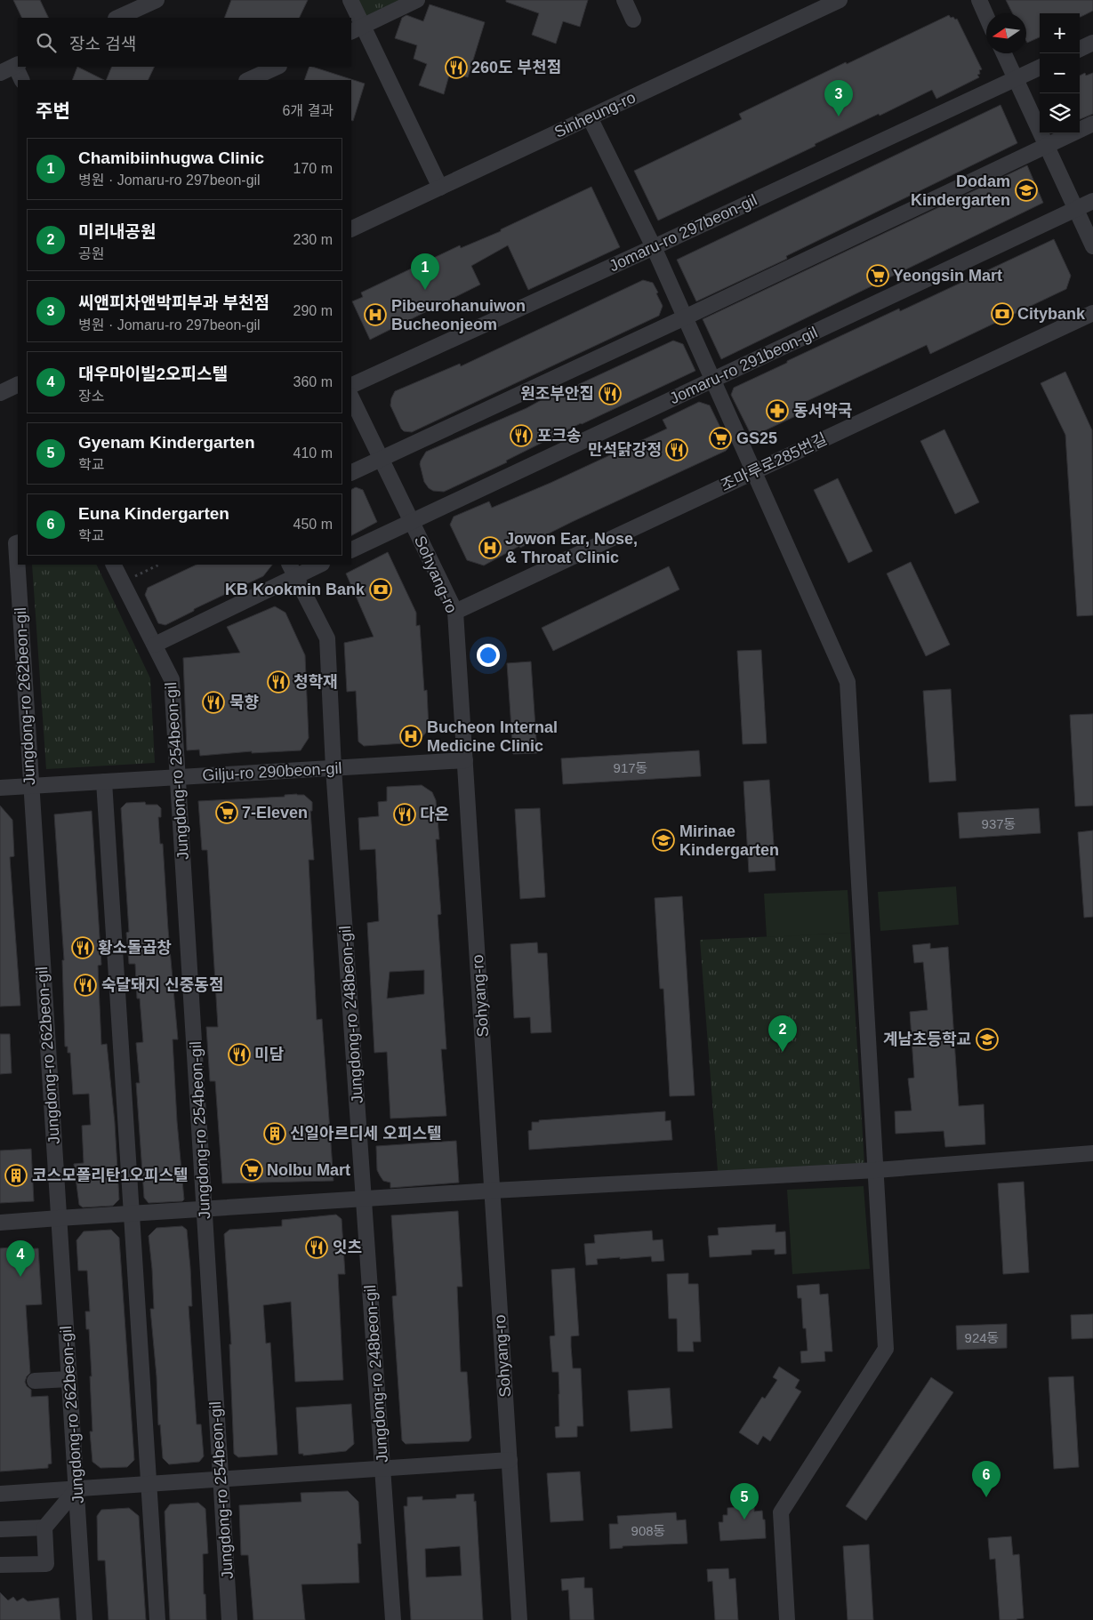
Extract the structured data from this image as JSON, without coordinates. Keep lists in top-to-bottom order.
{
  "streets": {
    "street": [
      "Sinheung-ro",
      "Jomaru-ro 297beon-gil",
      "Jomaru-ro 291beon-gil",
      "조마루로285번길",
      "Sohyang-ro",
      "Jungdong-ro 262beon-gil",
      "Jungdong-ro 254beon-gil",
      "Gilju-ro 290beon-gil",
      "Jungdong-ro 248beon-gil"
    ]
  },
  "crossings": [
    ["Jomaru-ro 291beon-gil", "Sohyang-ro"],
    ["조마루로285번길", "Sohyang-ro"],
    ["Sohyang-ro", "Gilju-ro 290beon-gil"],
    ["Jungdong-ro 262beon-gil", "Gilju-ro 290beon-gil"],
    ["Jungdong-ro 254beon-gil", "Gilju-ro 290beon-gil"],
    ["Gilju-ro 290beon-gil", "Jungdong-ro 248beon-gil"]
  ],
  "places": {
    "restaurant": [
      "260도 부천점",
      "원조부안집",
      "포크송",
      "만석닭강정",
      "청학재",
      "묵향",
      "다온",
      "황소돌곱창",
      "숙달돼지 신중동점",
      "미담",
      "잇츠"
    ],
    "school or university": ["Dodam Kindergarten", "Mirinae Kindergarten", "계남초등학교"],
    "supermarket": [
      "Yeongsin Mart",
      "GS25",
      "7-Eleven",
      "Nolbu Mart"
    ],
    "bank": ["Citybank", "KB Kookmin Bank"],
    "hospital": ["Pibeurohanuiwon Bucheonjeom", "Jowon Ear, Nose, & Throat Clinic", "Bucheon Internal Medicine Clinic"],
    "pharmacy": ["동서약국"],
    "building": ["신일아르디세 오피스텔", "코스모폴리탄1오피스텔"]
  },
  "house_numbers": [
    "917동",
    "937동",
    "924동",
    "908동"
  ],
  "north": "left",
  "page": {
    "map_buttons": ["+", "−"],
    "search": "장소 검색",
    "pins": [
      "3",
      "1",
      "2",
      "4",
      "6",
      "5"
    ],
    "heading": ["주변", "6개 결과"],
    "list": [
      {
        "mark": "1",
        "name": "Chamibiinhugwa Clinic",
        "note": "병원 · Jomaru-ro 297beon-gil",
        "value": "170 m"
      },
      {
        "mark": "2",
        "name": "미리내공원",
        "note": "공원",
        "value": "230 m"
      },
      {
        "mark": "3",
        "name": "씨앤피차앤박피부과 부천점",
        "note": "병원 · Jomaru-ro 297beon-gil",
        "value": "290 m"
      },
      {
        "mark": "4",
        "name": "대우마이빌2오피스텔",
        "note": "장소",
        "value": "360 m"
      },
      {
        "mark": "5",
        "name": "Gyenam Kindergarten",
        "note": "학교",
        "value": "410 m"
      },
      {
        "mark": "6",
        "name": "Euna Kindergarten",
        "note": "학교",
        "value": "450 m"
      }
    ]
  }
}
